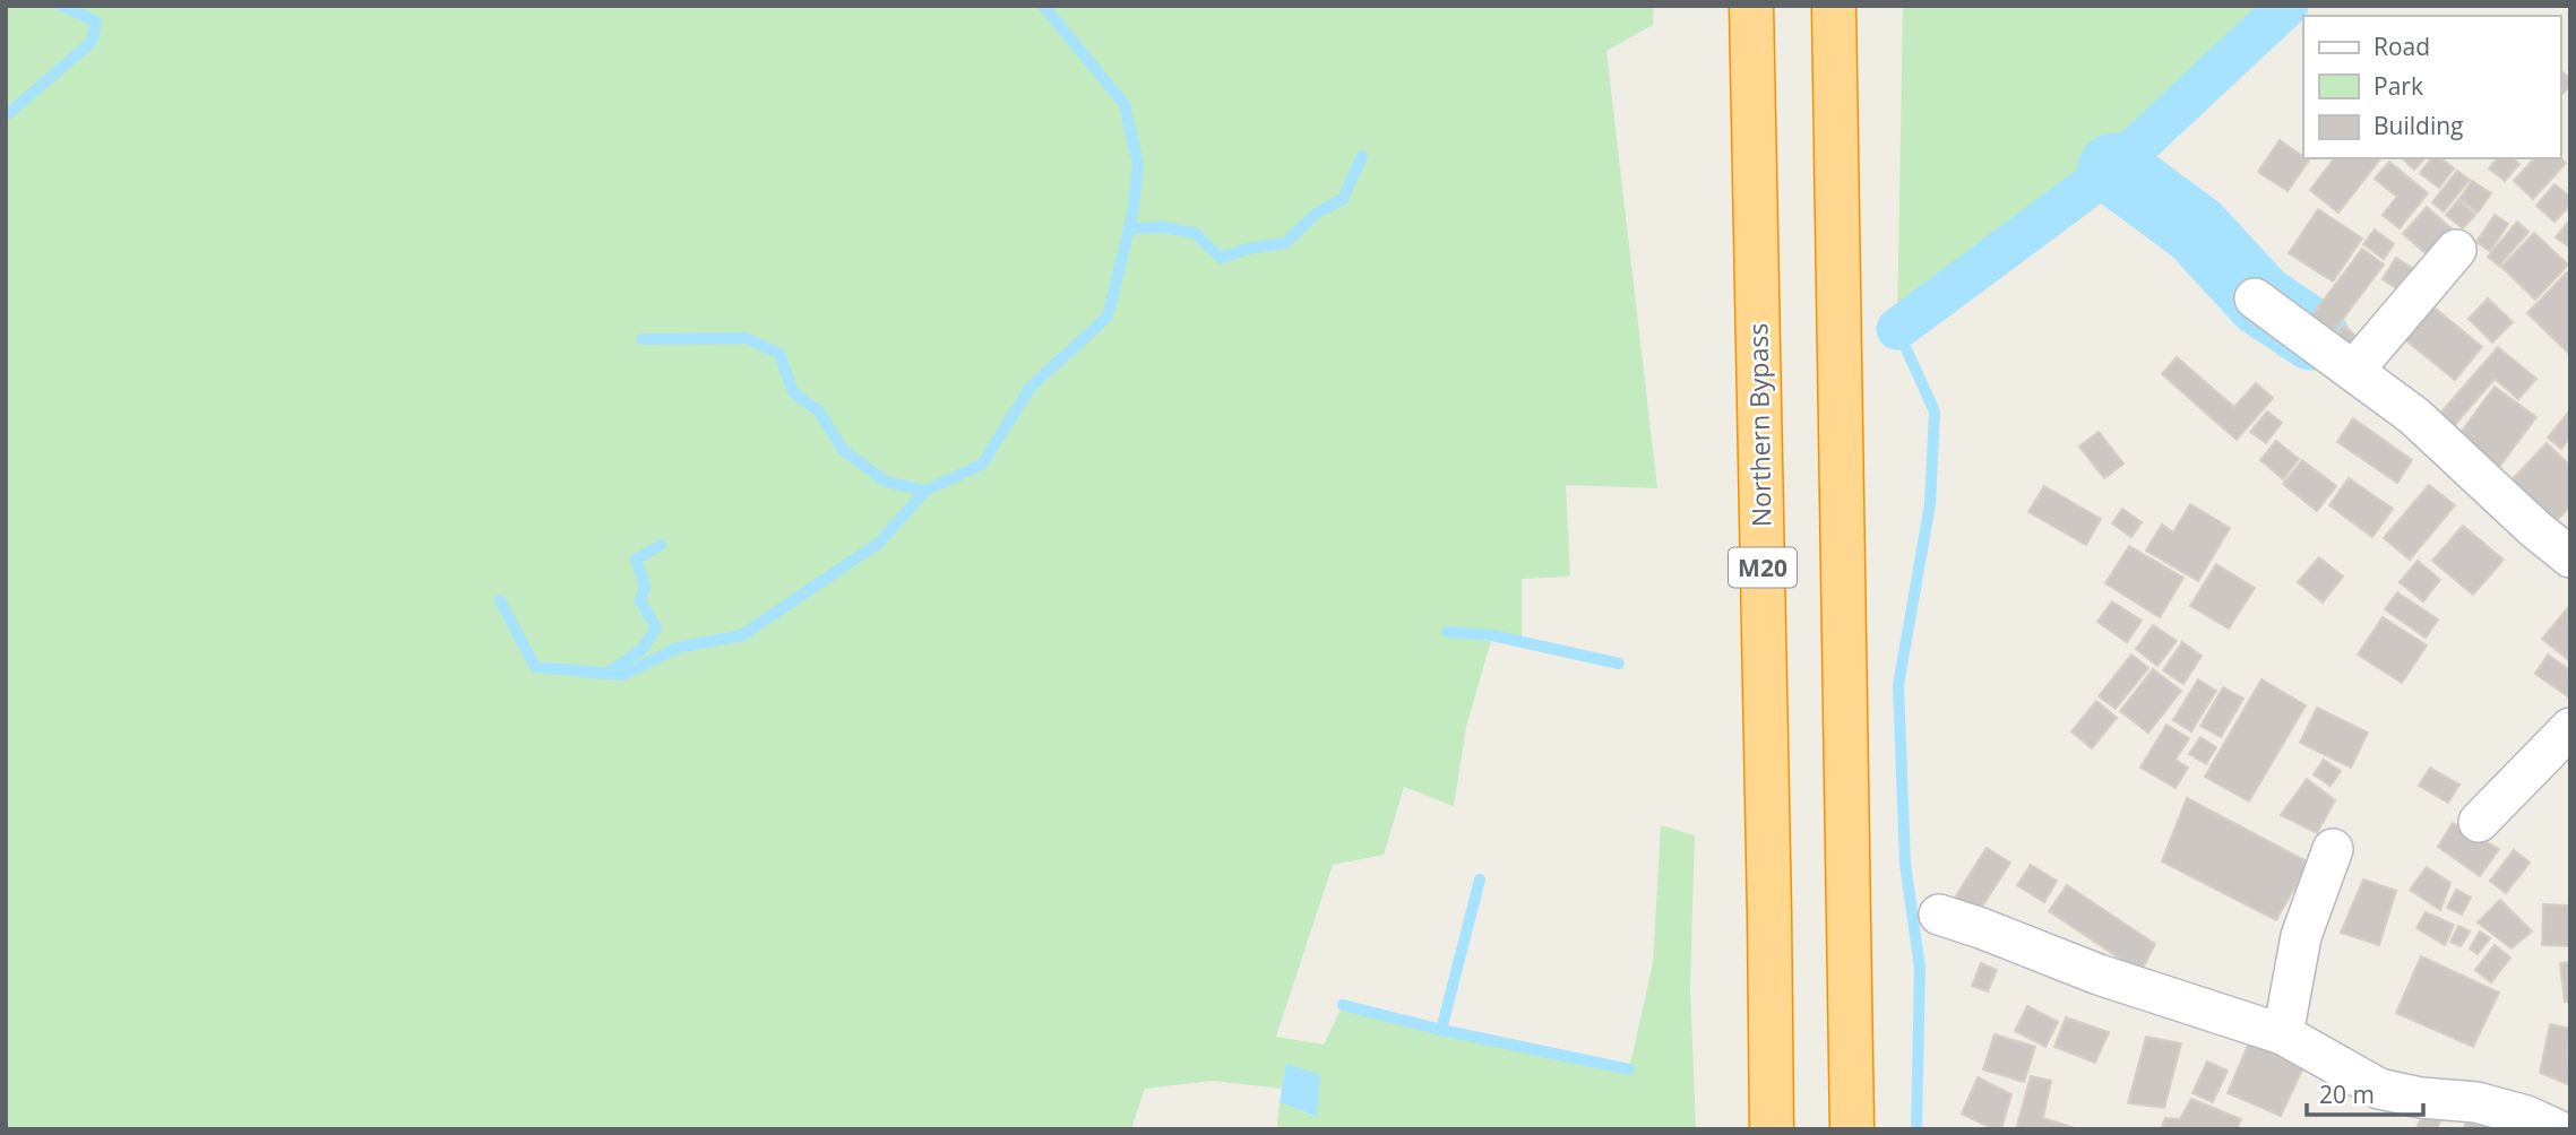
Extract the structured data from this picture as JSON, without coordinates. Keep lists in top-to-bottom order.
{
  "streets": {
    "highway": ["Northern Bypass", "M20"]
  },
  "legend": ["Road", "Park", "Building"],
  "scale_bar": "20 m"
}
